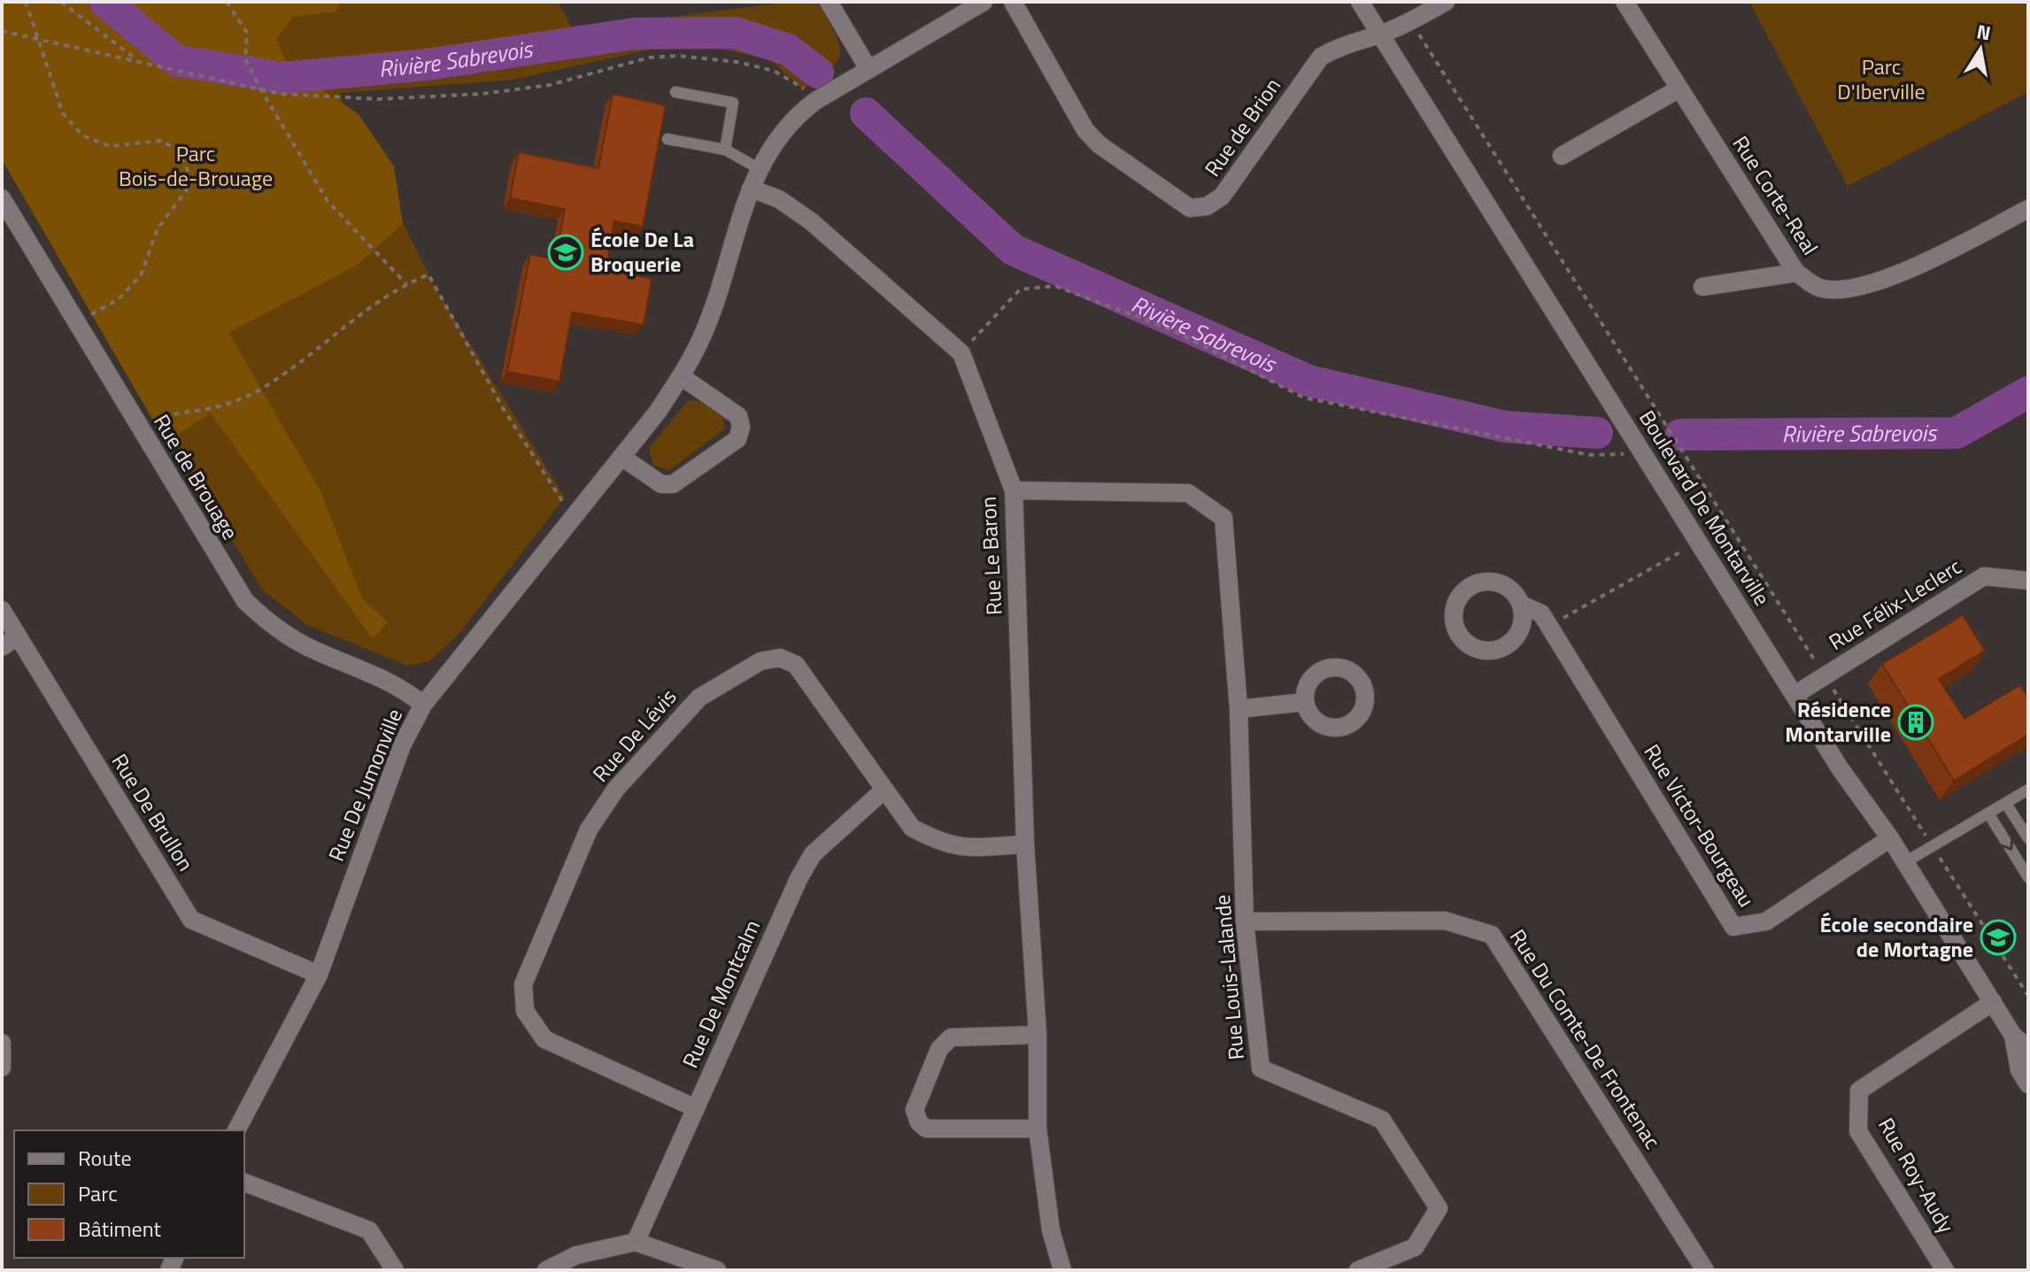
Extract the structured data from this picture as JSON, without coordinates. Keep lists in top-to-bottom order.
{
  "streets": {
    "street": [
      "Rue de Brion",
      "Rue Corte-Real",
      "Rue de Brouage",
      "Boulevard De Montarville",
      "Rue Le Baron",
      "Rue Félix-Leclerc",
      "Rue De Lévis",
      "Rue De Jumonville",
      "Rue De Brullon",
      "Rue Victor-Bourgeau",
      "Rue Louis-Lalande",
      "Rue De Montcalm",
      "Rue Du Comte-De Frontenac",
      "Rue Roy-Audy"
    ]
  },
  "crossings": [
    ["Rue de Brion", "Boulevard De Montarville"],
    ["Rue de Brouage", "Rue De Jumonville"],
    ["Boulevard De Montarville", "Rue Félix-Leclerc"],
    ["Boulevard De Montarville", "Rue Victor-Bourgeau"],
    ["Boulevard De Montarville", "Rue Roy-Audy"],
    ["Rue Le Baron", "Rue De Lévis"],
    ["Rue Le Baron", "Rue De Jumonville"],
    ["Rue Le Baron", "Rue Louis-Lalande"],
    ["Rue De Lévis", "Rue De Montcalm"],
    ["Rue De Jumonville", "Rue De Brullon"],
    ["Rue Louis-Lalande", "Rue Du Comte-De Frontenac"]
  ],
  "water": ["Rivière Sabrevois"],
  "parks": ["Parc D'Iberville", "Parc Bois-de-Brouage"],
  "places": {
    "school or university": ["École De La Broquerie", "École secondaire de Mortagne"],
    "building": ["Résidence Montarville"]
  },
  "legend": ["Route", "Parc", "Bâtiment"],
  "north": "top"
}
